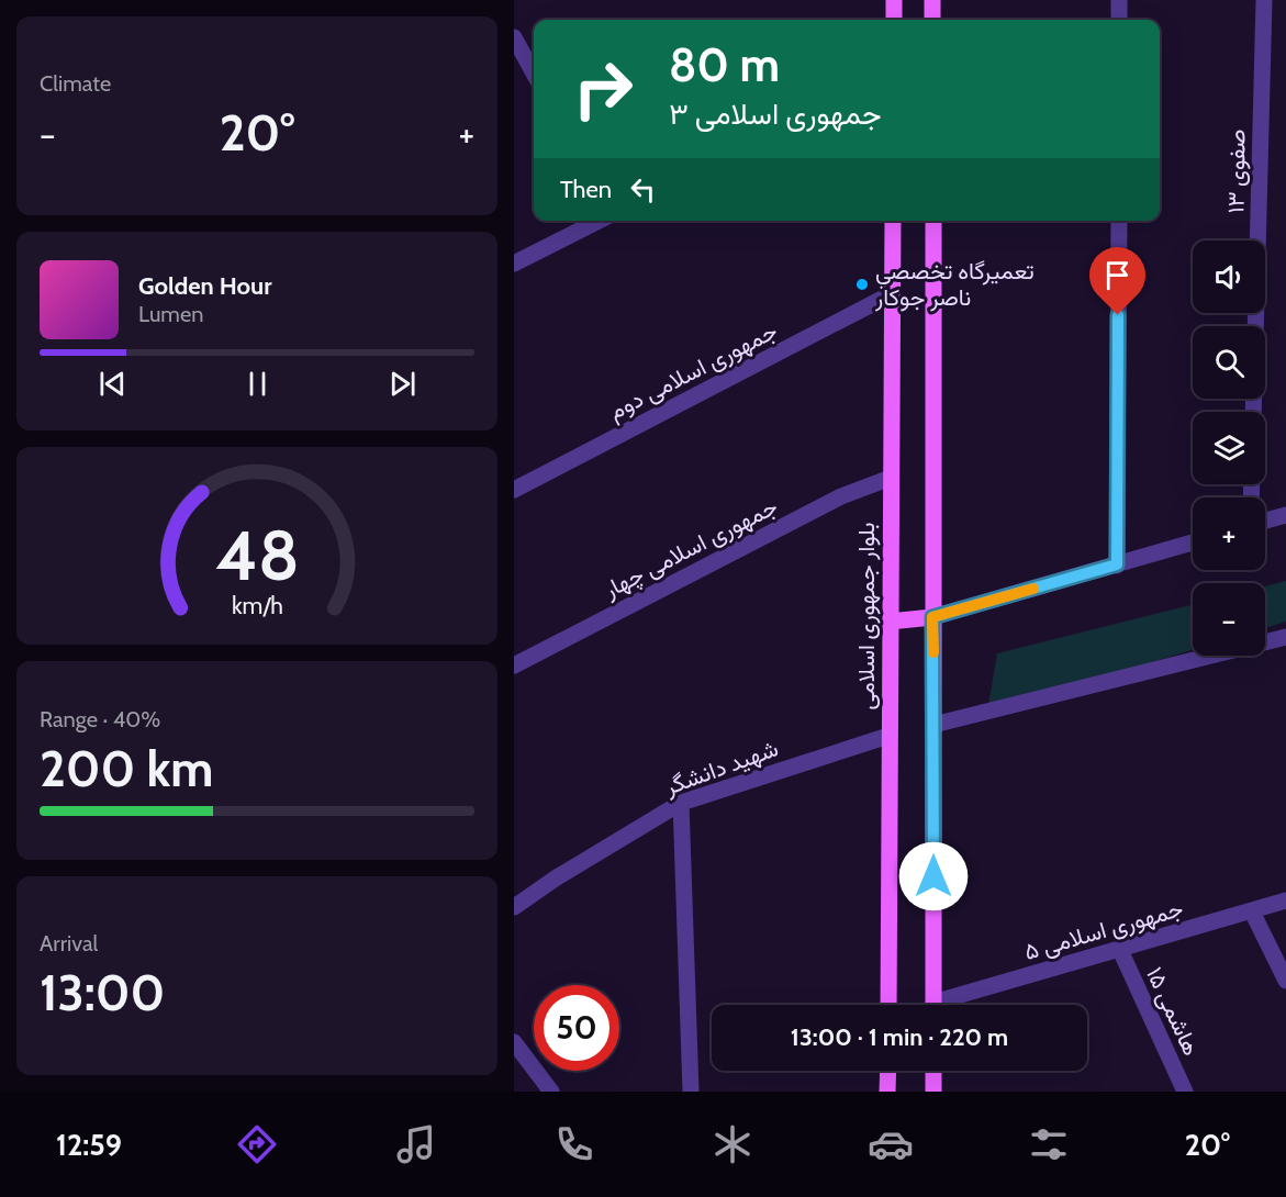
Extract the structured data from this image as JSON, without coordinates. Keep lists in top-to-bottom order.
{
  "streets": {
    "main road": ["بلوار جمهوری اسلامی"],
    "street": [
      "صفوی ۱۳",
      "جمهوری اسلامی دوم",
      "جمهوری اسلامی چهار",
      "شهید دانشگر",
      "جمهوری اسلامی ۵",
      "هاشمی ۱۵"
    ]
  },
  "crossings": [
    ["جمهوری اسلامی دوم", "بلوار جمهوری اسلامی"],
    ["جمهوری اسلامی چهار", "بلوار جمهوری اسلامی"],
    ["بلوار جمهوری اسلامی", "شهید دانشگر"],
    ["جمهوری اسلامی ۵", "هاشمی ۱۵"]
  ],
  "places": ["تعميرگاه تخصصي ناصر جوكار"],
  "page": {
    "tile": [
      "Climate",
      ["Range · 40%", "200 km"],
      ["Arrival", "13:00"]
    ],
    "turn": ["80 m", "جمهوری اسلامی ۳"],
    "heat": ["−", "20°", "+"],
    "then": "Then",
    "map_buttons": ["+", "−"],
    "song": ["Golden Hour", "Lumen"],
    "limit": "50",
    "trip": "13:00 · 1 min · 220 m",
    "tabs": ["12:59", "20°"],
    "gauge": ["48", "km/h"]
  }
}
